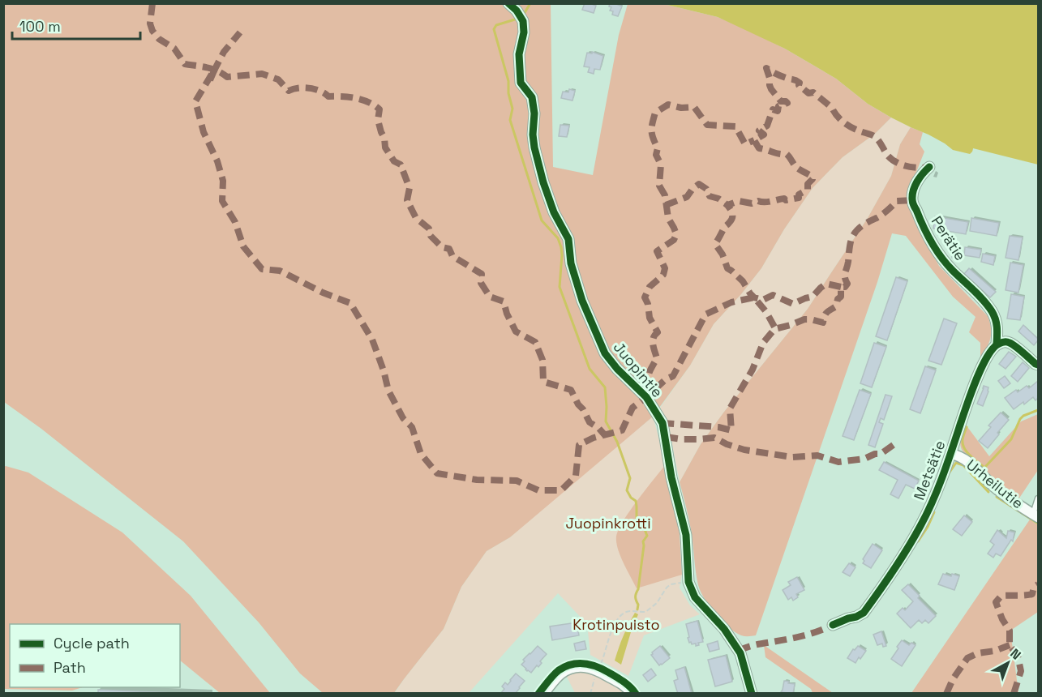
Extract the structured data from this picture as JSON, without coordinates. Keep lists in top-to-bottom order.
{
  "streets": {
    "street": [
      "Perätie",
      "Juopintie",
      "Metsätie",
      "Urheilutie"
    ]
  },
  "crossings": [
    ["Perätie", "Metsätie"],
    ["Metsätie", "Urheilutie"]
  ],
  "parks": ["Juopinkrotti", "Krotinpuisto"],
  "legend": ["Cycle path", "Path"],
  "scale_bar": "100 m",
  "north": "top right"
}
